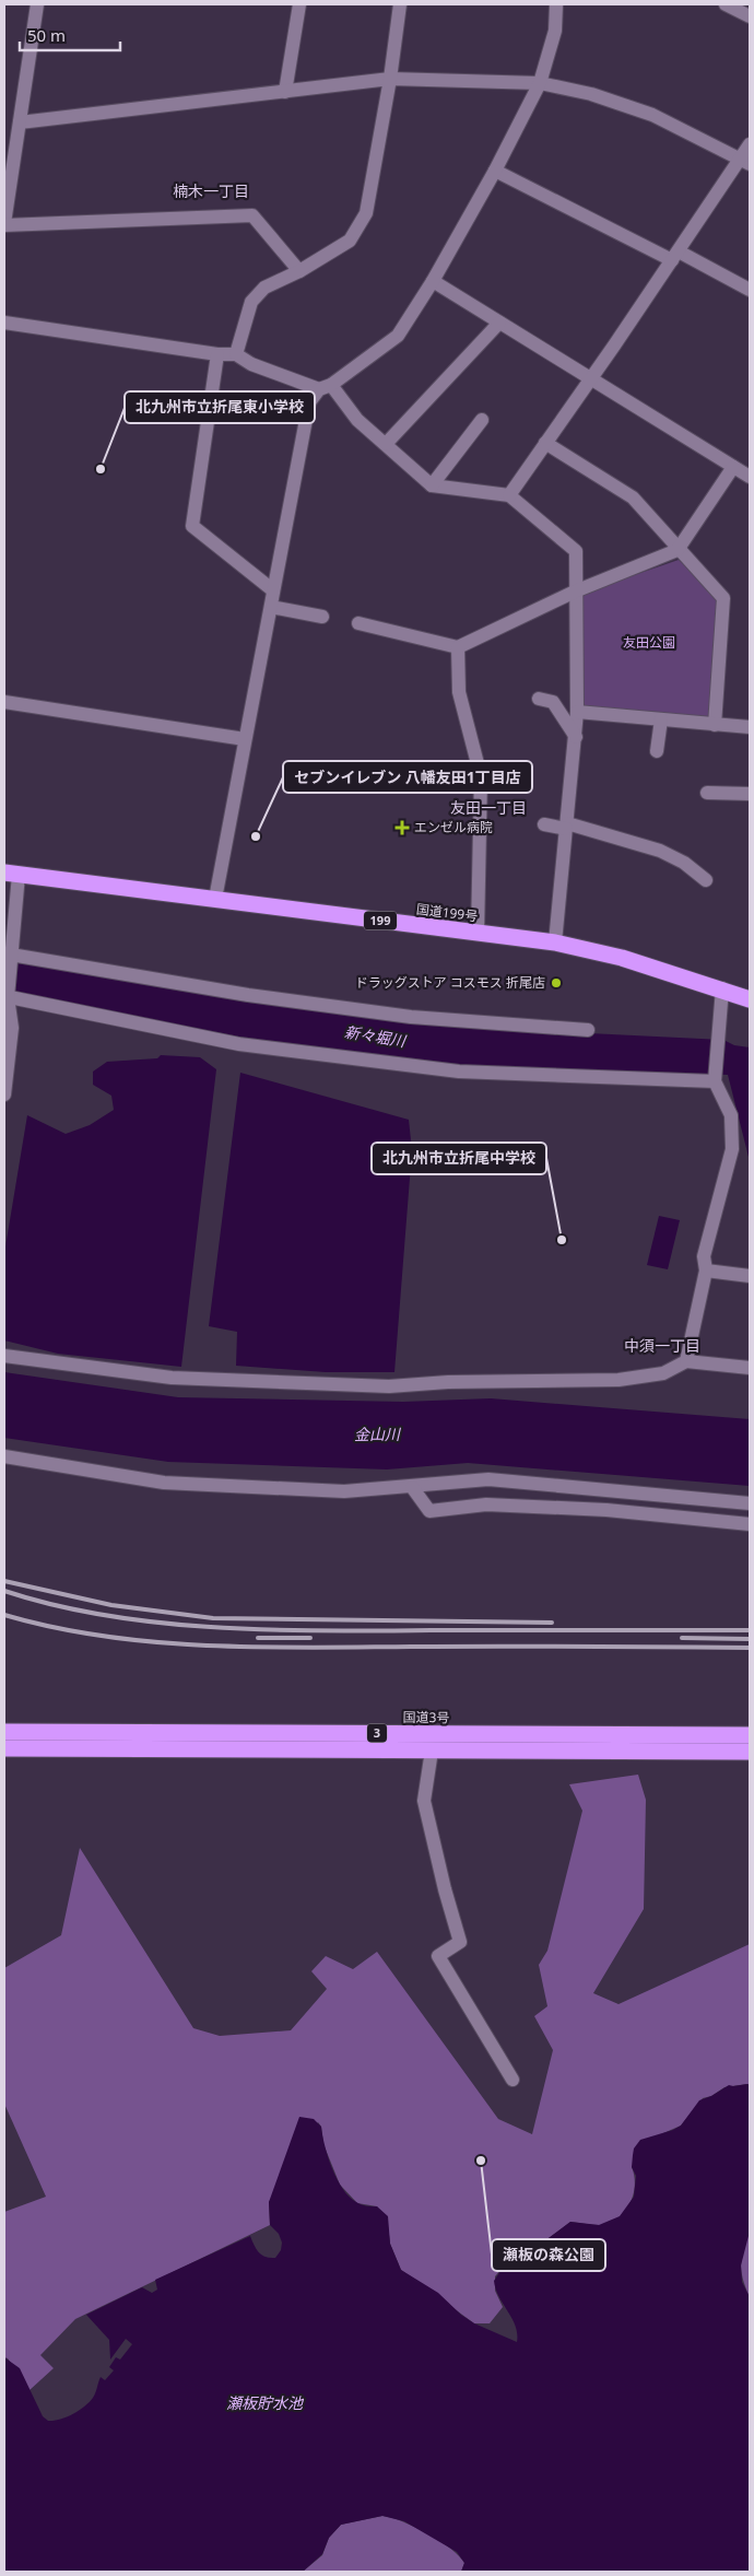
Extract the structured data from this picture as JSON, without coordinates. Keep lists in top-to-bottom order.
{
  "streets": {
    "highway": [
      "国道199号",
      "199",
      "国道3号",
      "3"
    ]
  },
  "districts": ["楠木一丁目", "友田一丁目", "中須一丁目"],
  "water": ["新々堀川", "金山川", "瀬板貯水池"],
  "parks": ["友田公園"],
  "places": {
    "other": [
      "北九州市立折尾東小学校",
      "セブンイレブン 八幡友田1丁目店",
      "ドラッグストア コスモス 折尾店",
      "北九州市立折尾中学校",
      "瀬板の森公園"
    ],
    "health": ["エンゼル病院"]
  },
  "scale_bar": "50 m"
}
